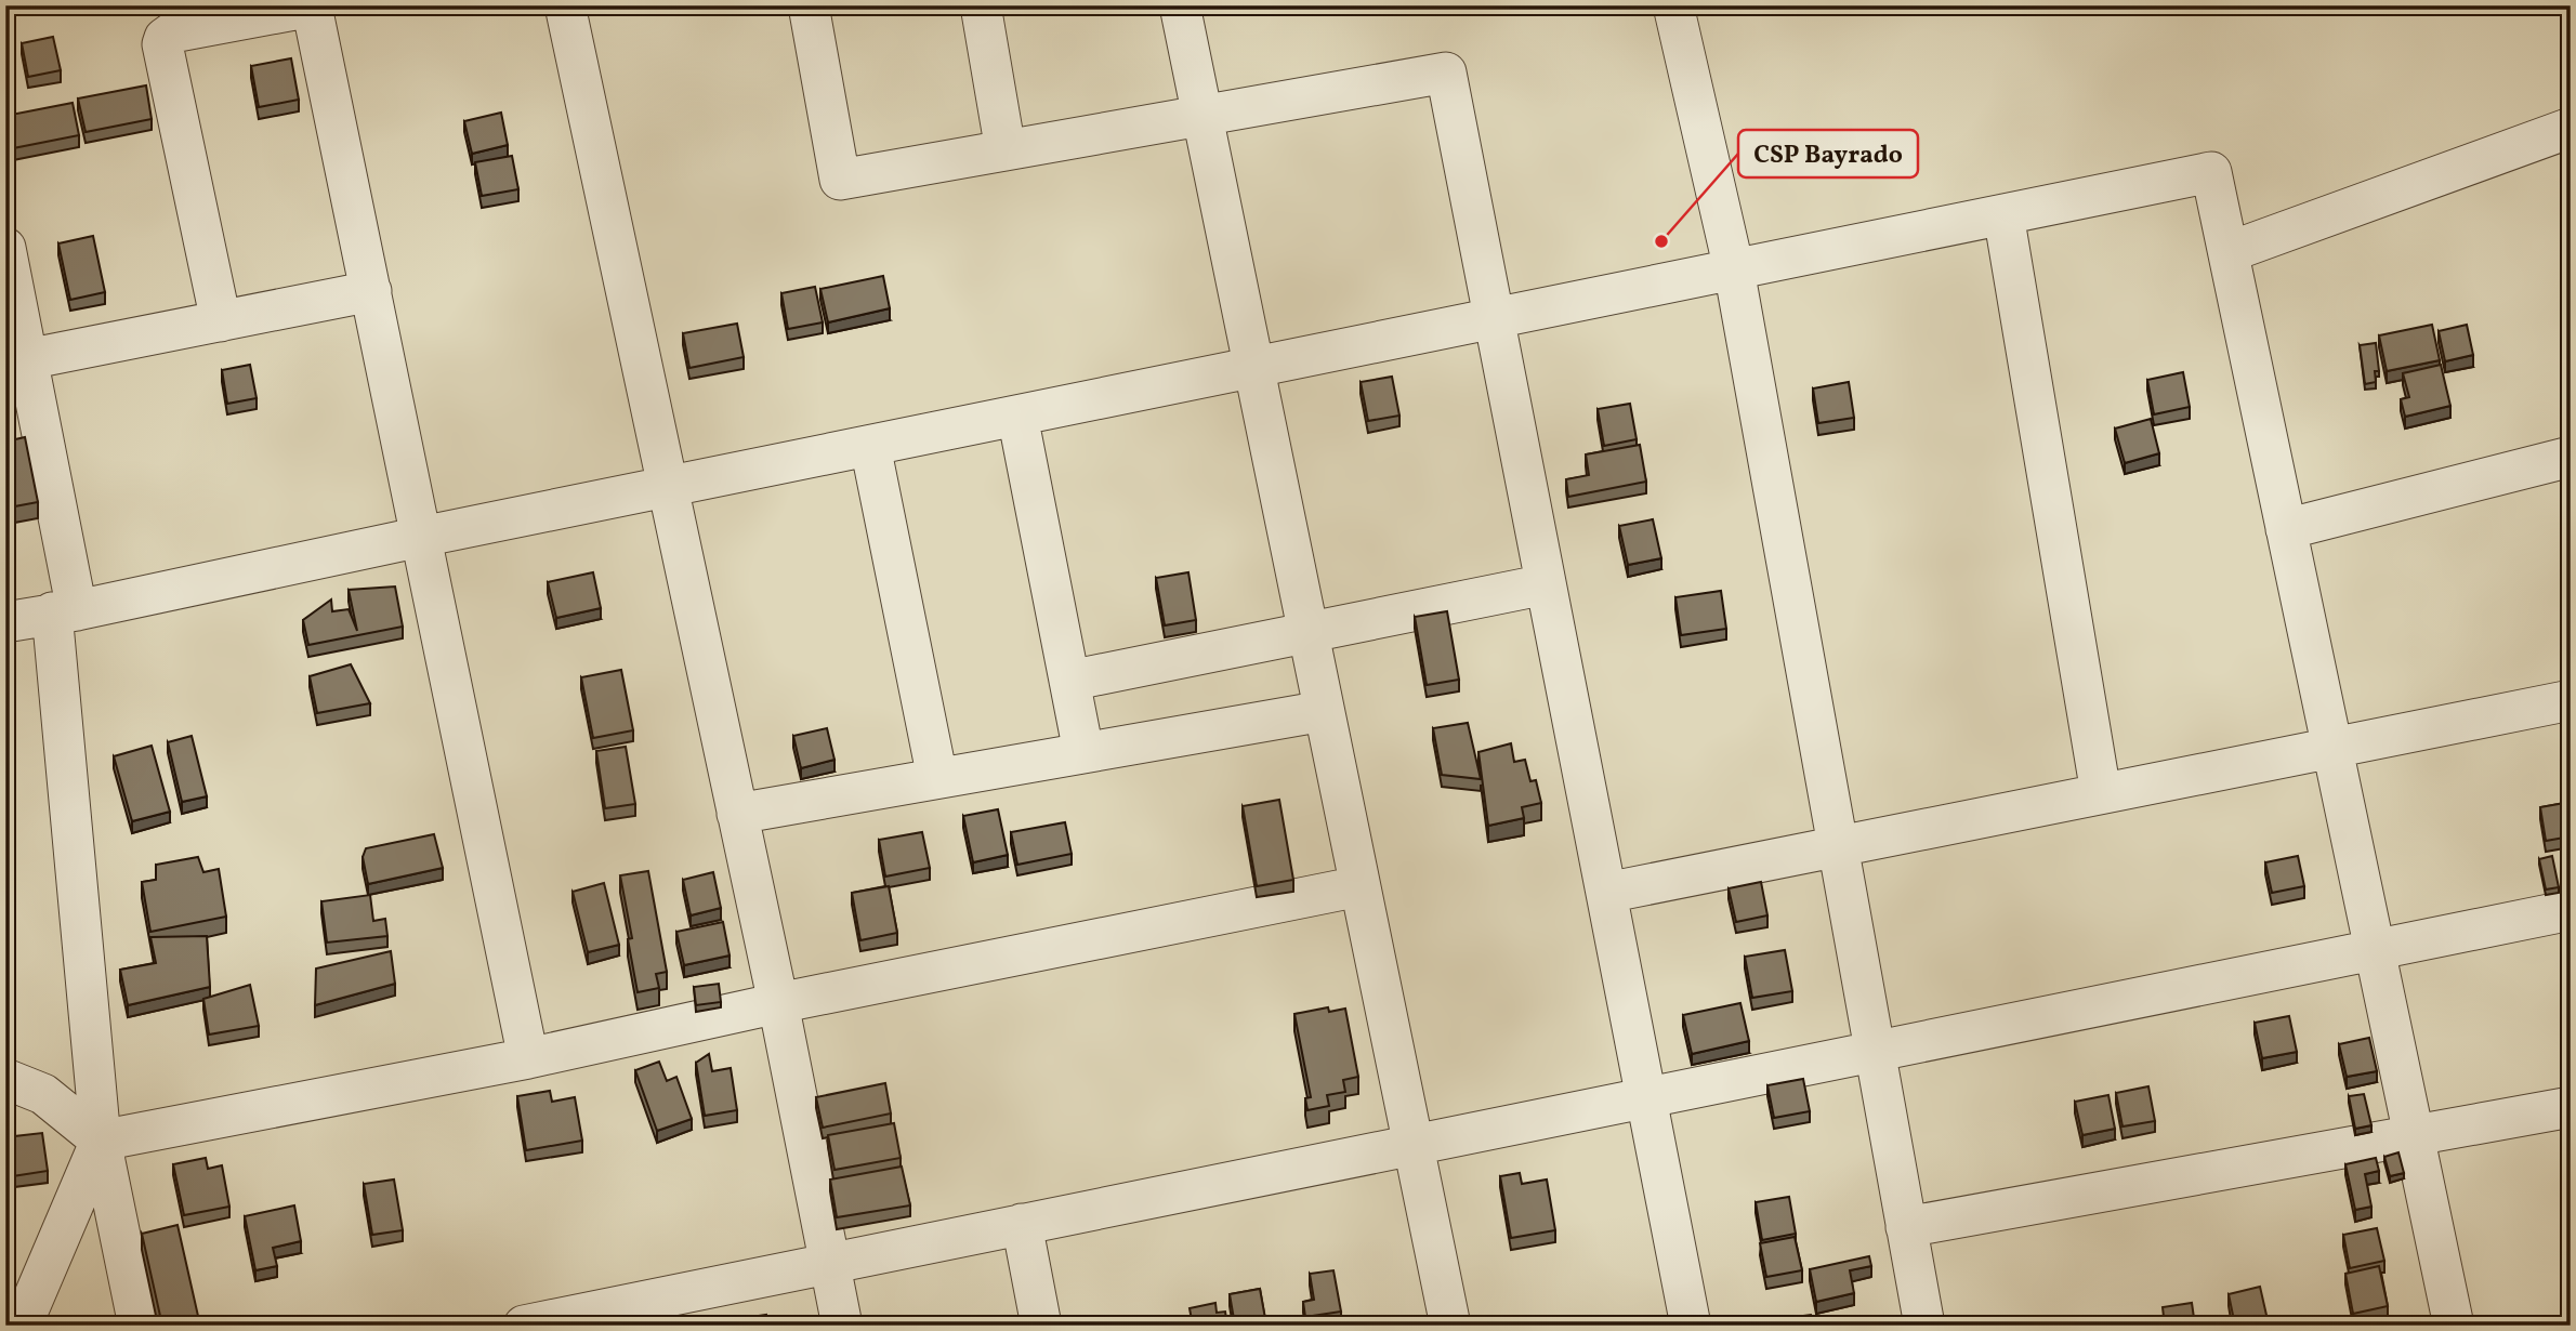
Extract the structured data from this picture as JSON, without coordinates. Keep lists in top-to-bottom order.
{
  "places": ["CSP Bayrado"]
}
